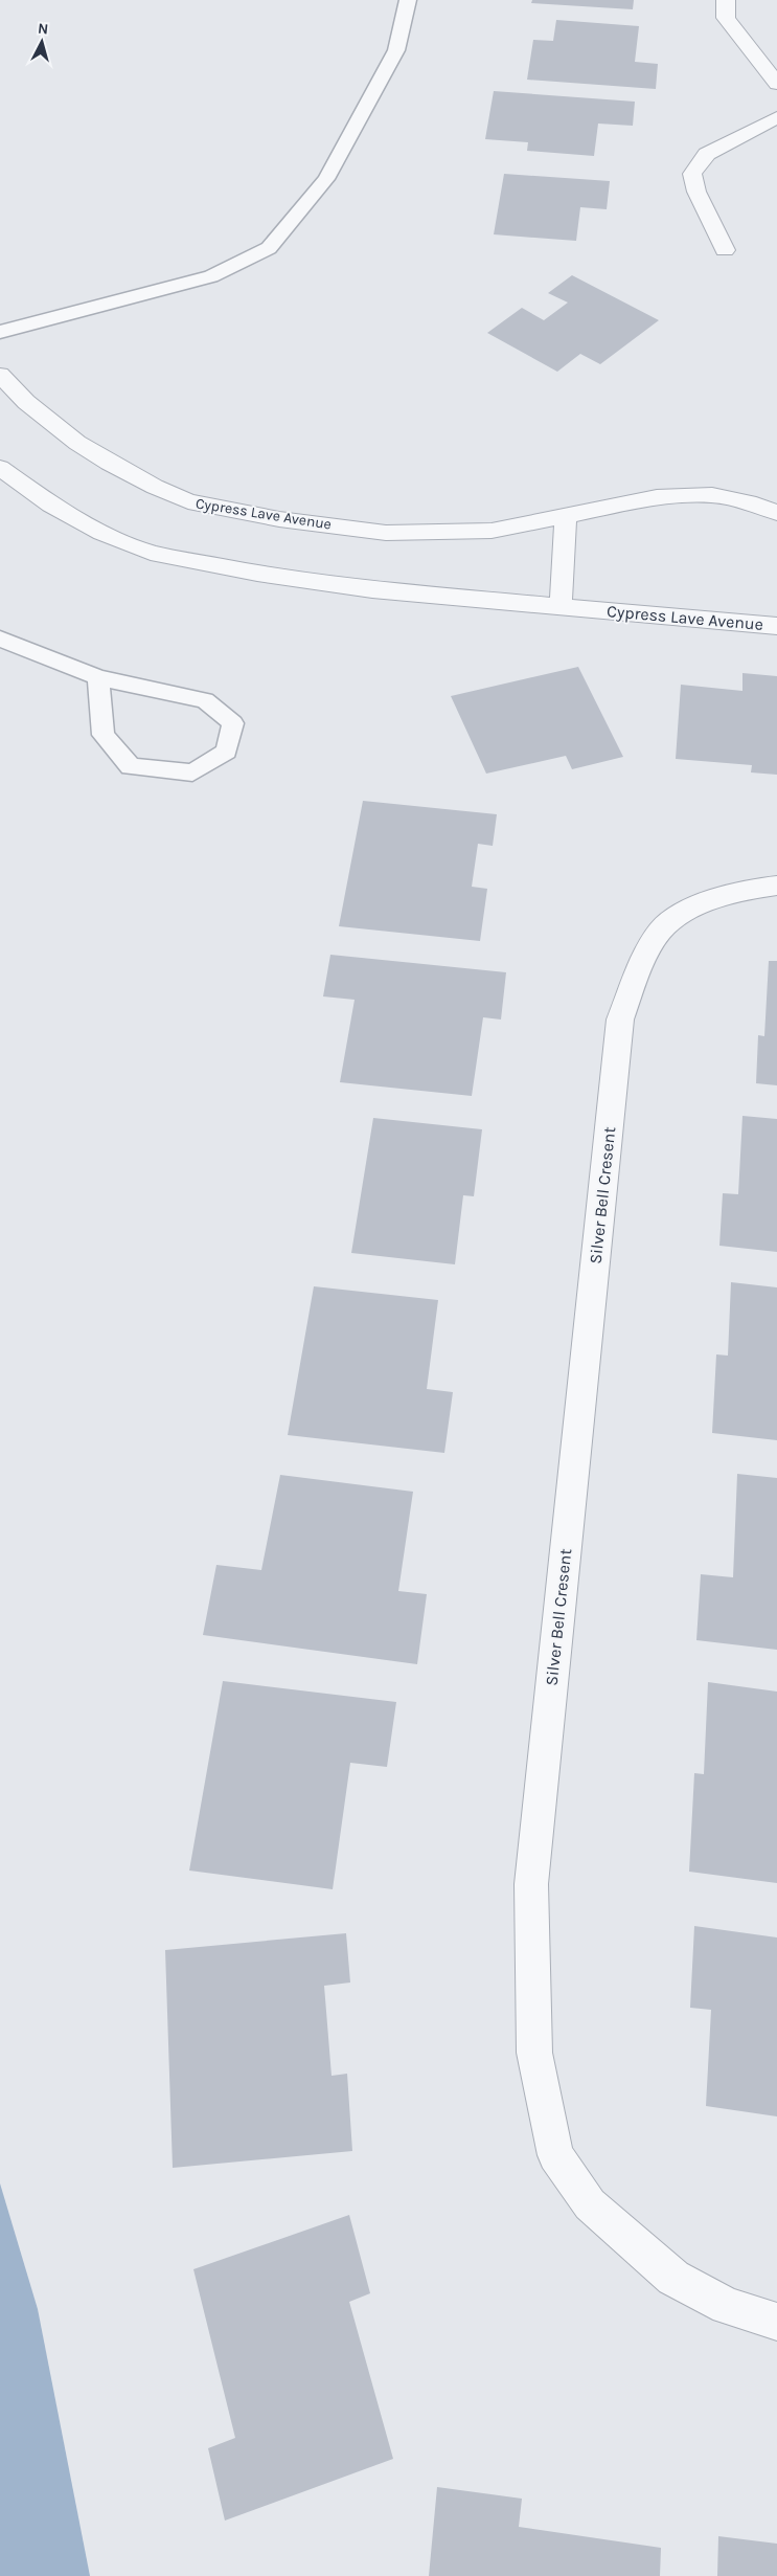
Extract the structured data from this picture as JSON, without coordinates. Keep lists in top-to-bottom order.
{
  "streets": {
    "street": ["Cypress Lave Avenue", "Silver Bell Cresent"]
  },
  "north": "top"
}
